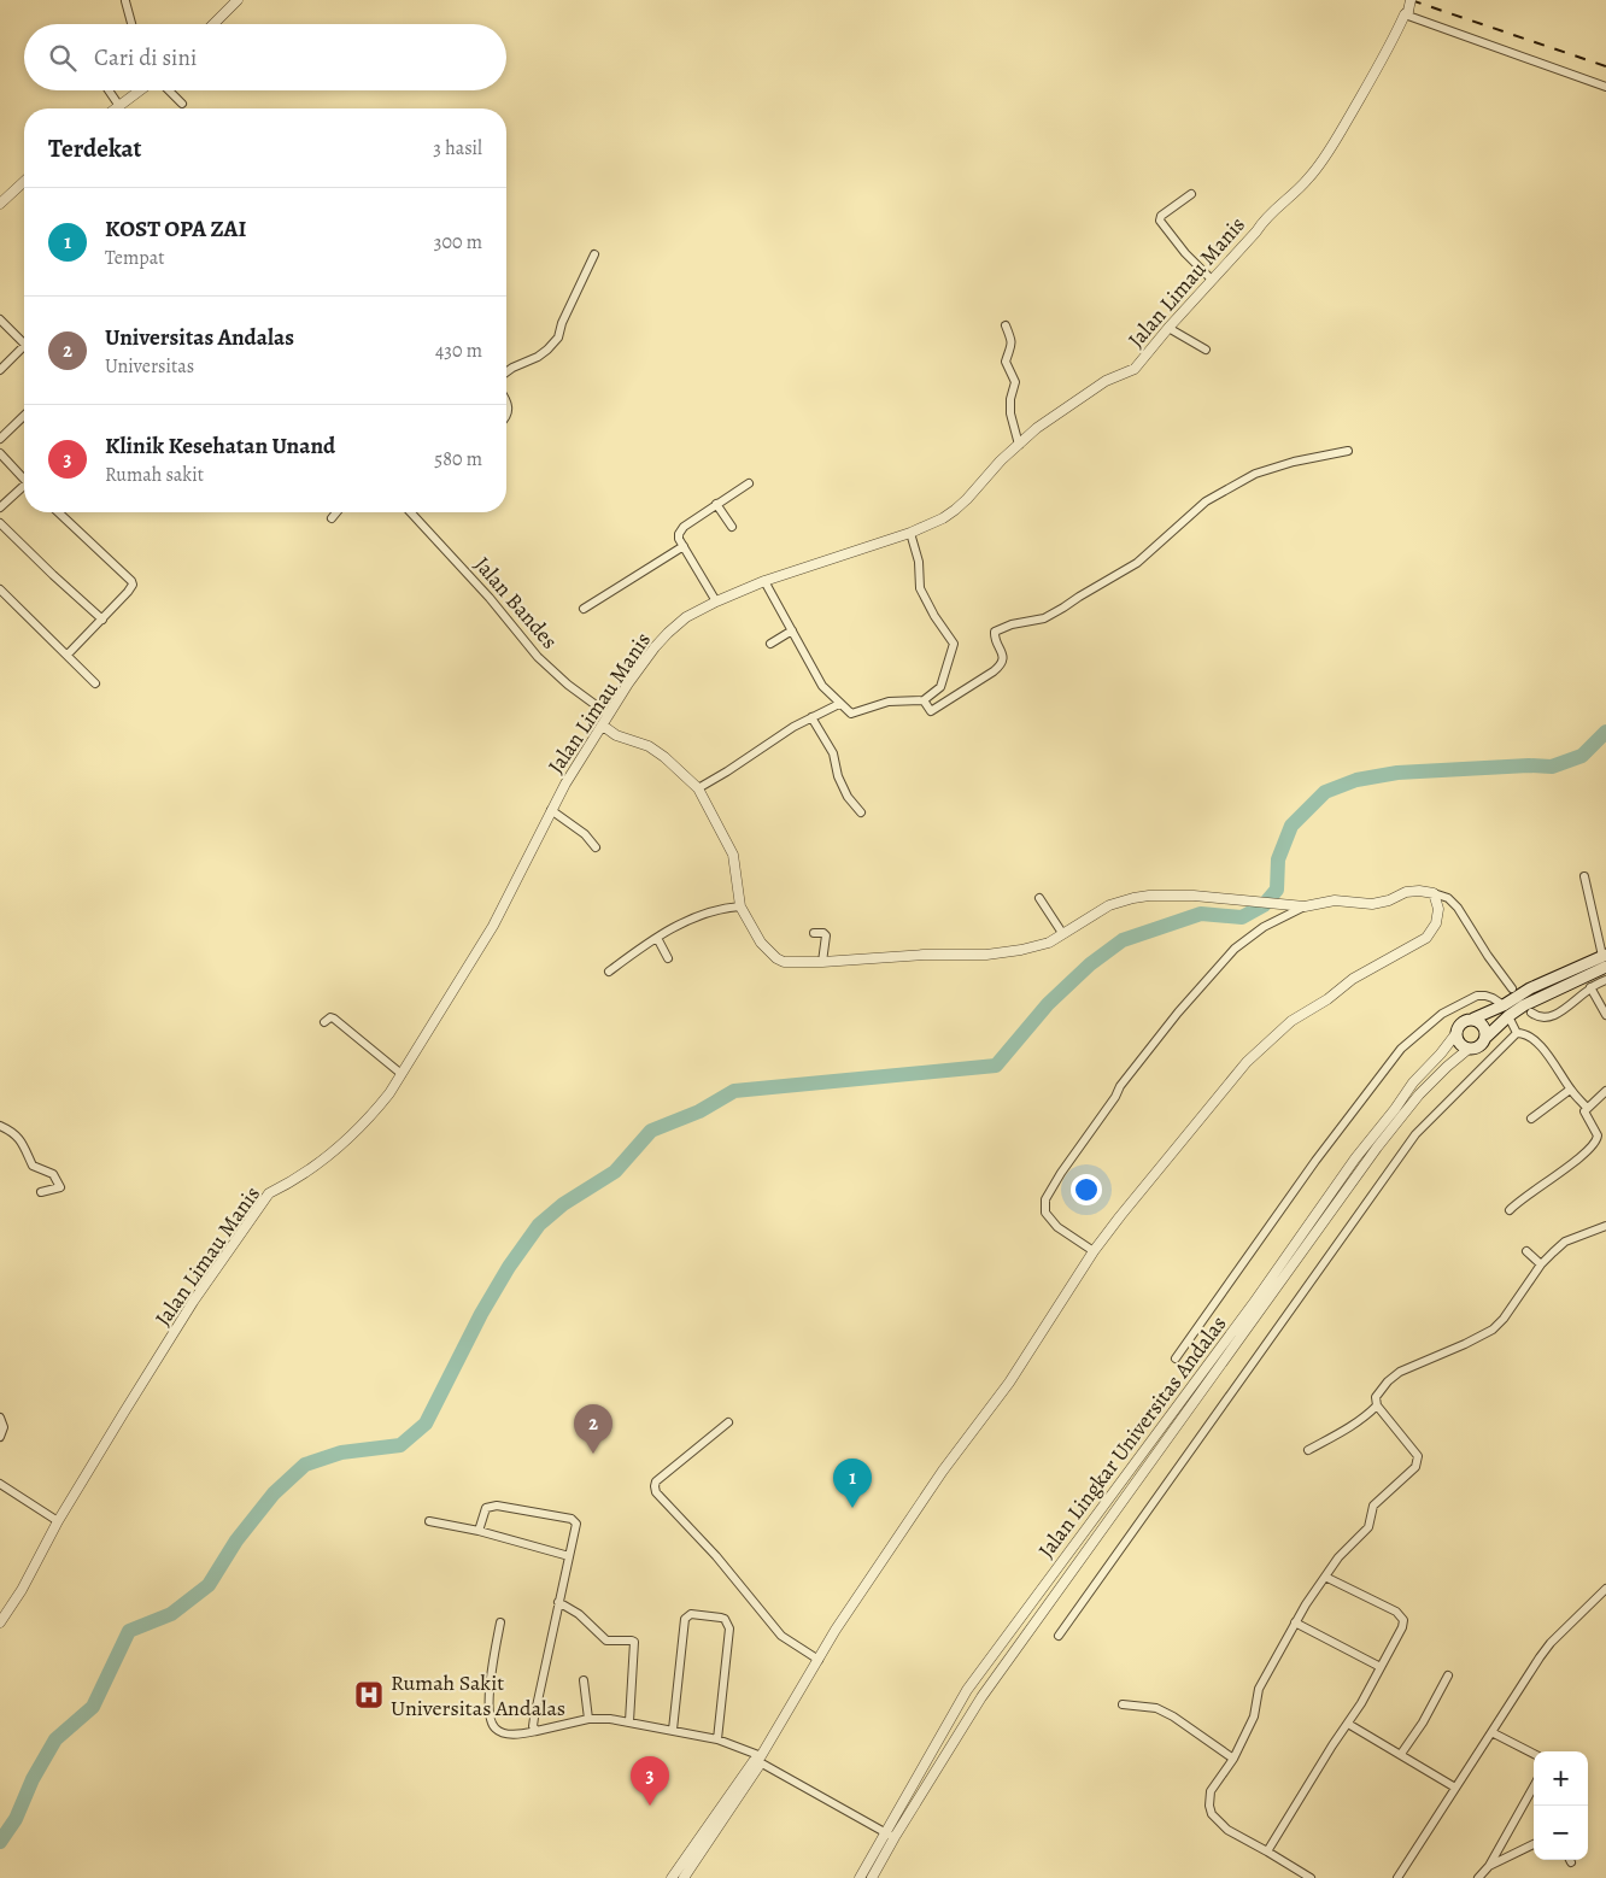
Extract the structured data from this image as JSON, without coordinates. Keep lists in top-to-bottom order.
{
  "streets": {
    "street": ["Jalan Limau Manis", "Jalan Bandes", "Jalan Lingkar Universitas Andalas"]
  },
  "crossings": [
    ["Jalan Limau Manis", "Jalan Bandes"]
  ],
  "places": {
    "hospital": ["Rumah Sakit Universitas Andalas"]
  },
  "page": {
    "search": "Cari di sini",
    "heading": ["Terdekat", "3 hasil"],
    "list": [
      {
        "mark": "1",
        "name": "KOST OPA ZAI",
        "note": "Tempat",
        "value": "300 m"
      },
      {
        "mark": "2",
        "name": "Universitas Andalas",
        "note": "Universitas",
        "value": "430 m"
      },
      {
        "mark": "3",
        "name": "Klinik Kesehatan Unand",
        "note": "Rumah sakit",
        "value": "580 m"
      }
    ],
    "pins": ["2", "1", "3"],
    "map_buttons": ["+", "−"]
  }
}
